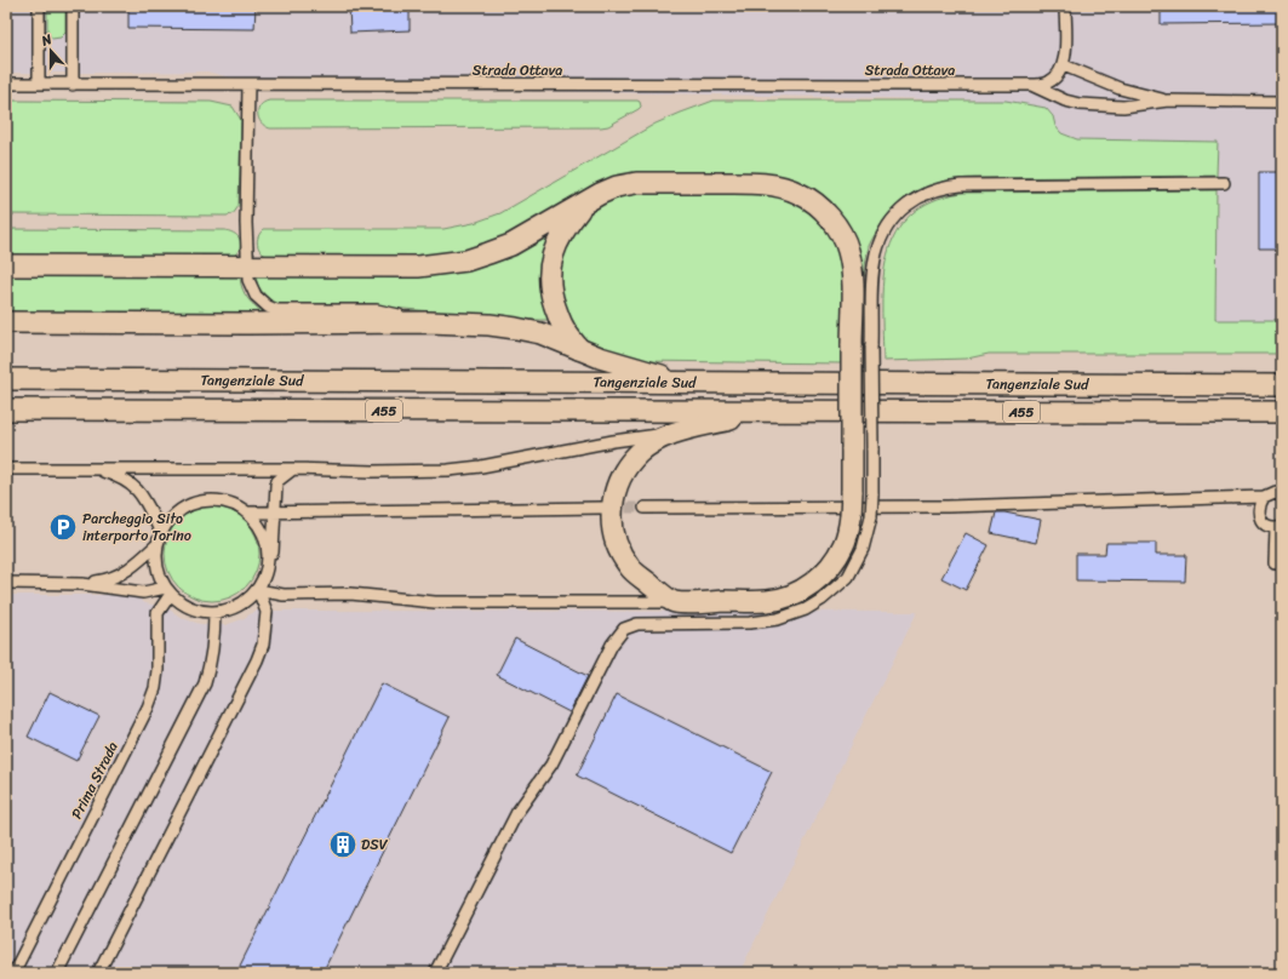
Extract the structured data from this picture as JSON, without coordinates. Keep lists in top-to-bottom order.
{
  "streets": {
    "highway": ["Tangenziale Sud", "A55"],
    "street": ["Strada Ottava", "Prima Strada"]
  },
  "places": {
    "parking": ["Parcheggio Sito interporto Torino"],
    "building": ["DSV"]
  },
  "north": "top"
}
